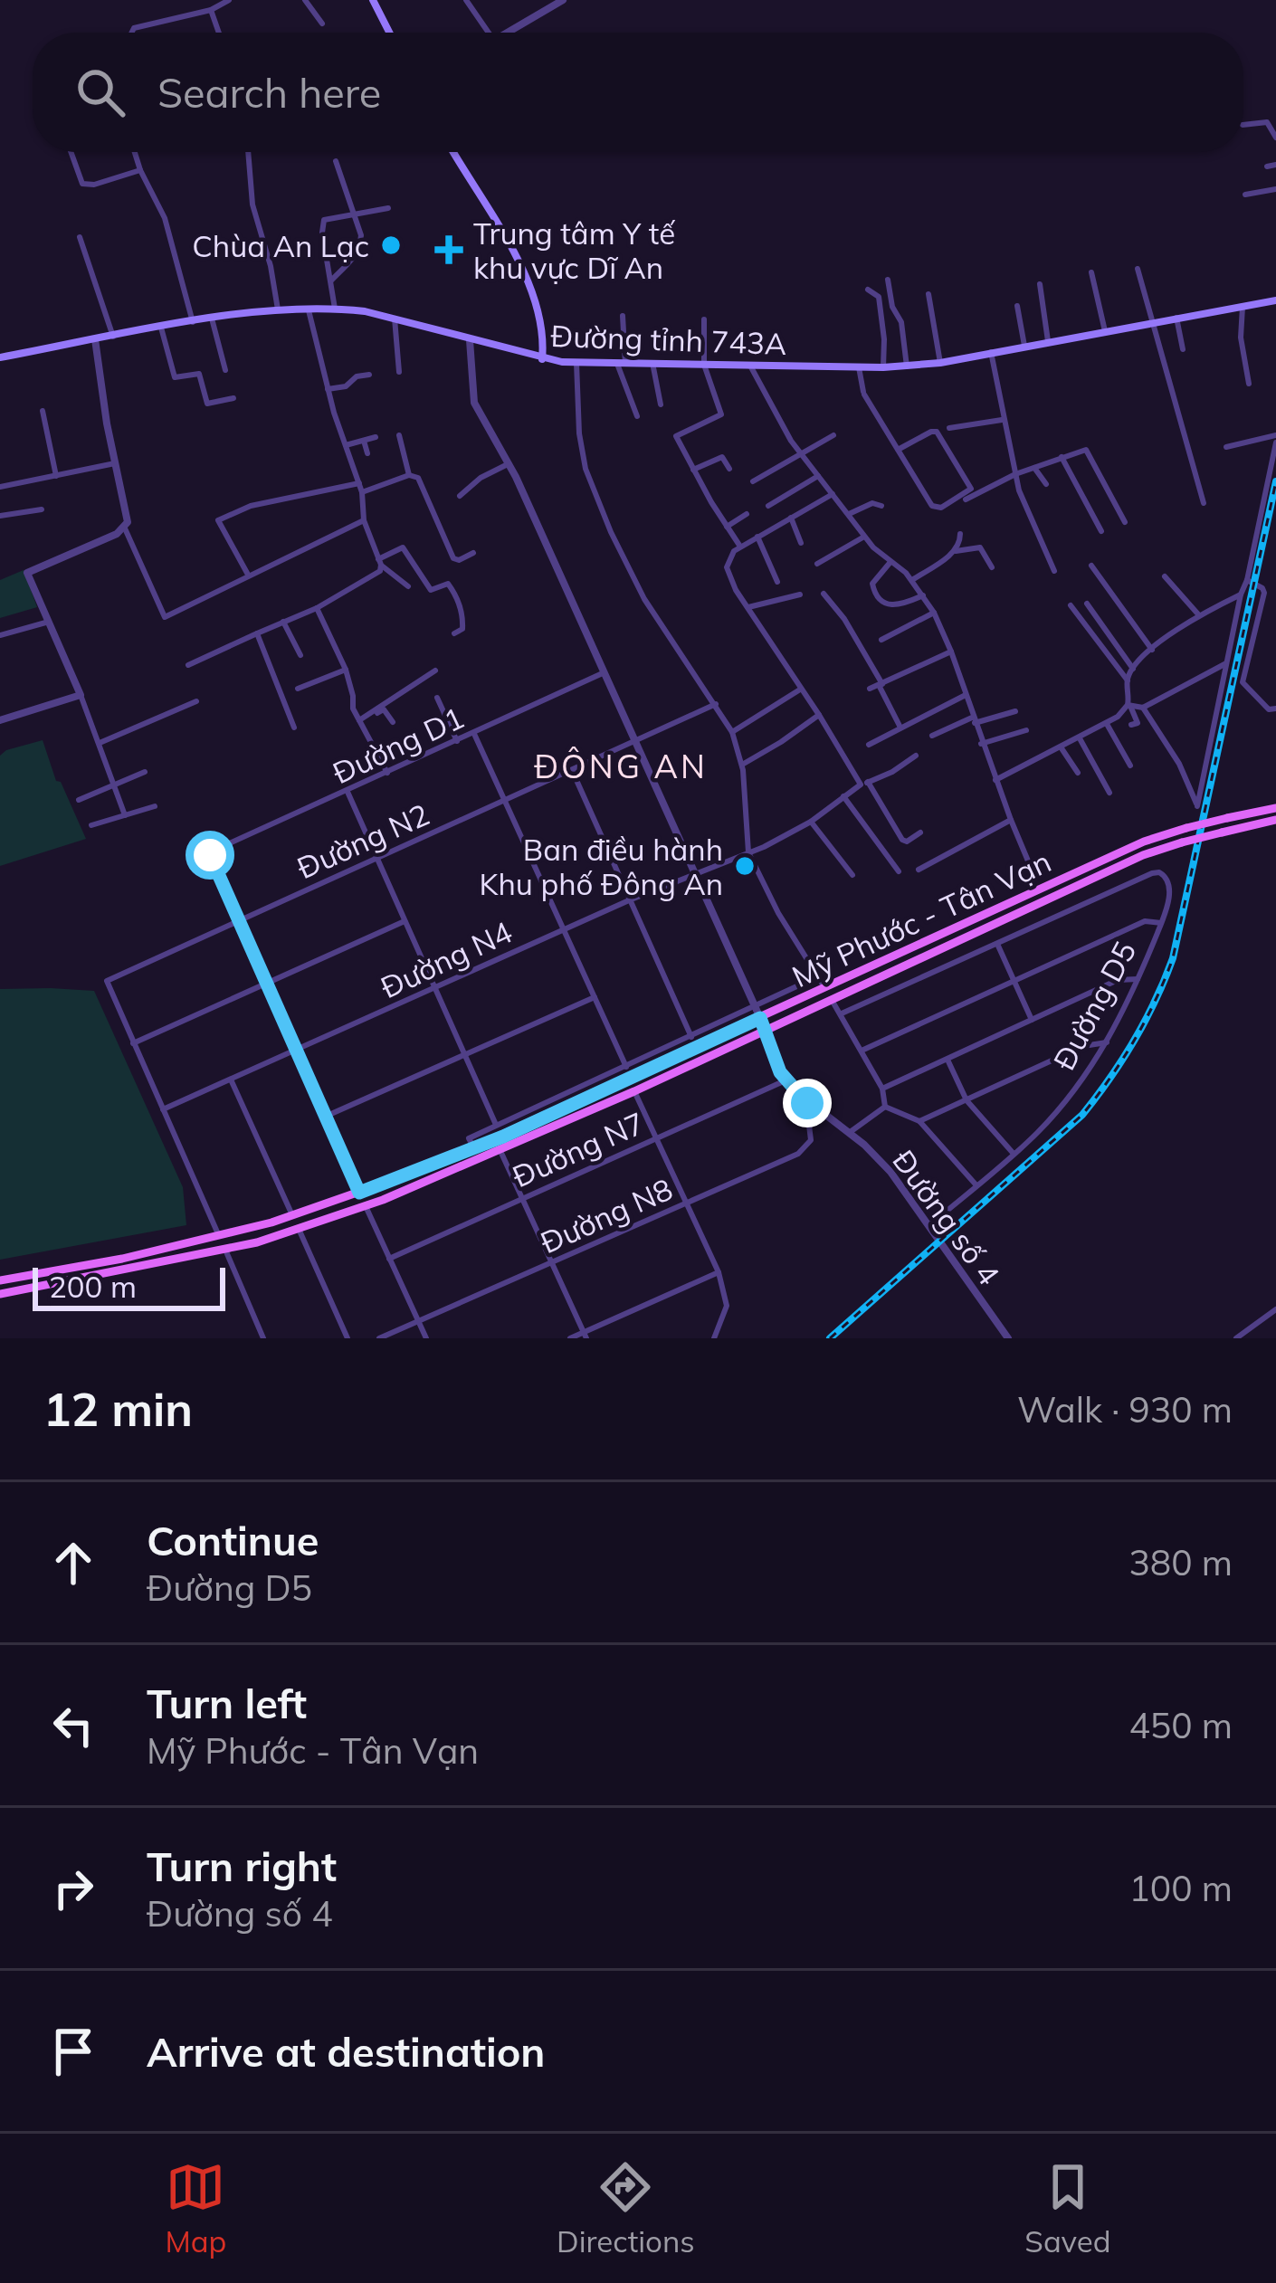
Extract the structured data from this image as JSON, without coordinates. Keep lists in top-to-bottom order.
{
  "streets": {
    "main road": ["Đường tỉnh 743A", "Mỹ Phước - Tân Vạn"],
    "street": [
      "Đường D1",
      "Đường N2",
      "Đường N4",
      "Đường D5",
      "Đường N7",
      "Đường N8",
      "Đường số 4"
    ]
  },
  "crossings": [
    ["Đường D1", "Đường N2"],
    ["Mỹ Phước - Tân Vạn", "Đường số 4"],
    ["Đường D5", "Đường số 4"],
    ["Đường N7", "Đường số 4"],
    ["Đường N8", "Đường số 4"]
  ],
  "districts": ["ĐÔNG AN"],
  "places": {
    "other": ["Chùa An Lạc", "Ban điều hành Khu phố Đông An"],
    "health": ["Trung tâm Y tế khu vực Dĩ An"]
  },
  "scale_bar": "200 m",
  "page": {
    "search": "Search here",
    "scale": "200 m",
    "heading": ["12 min", "Walk · 930 m"],
    "list": [
      ["Continue", "Đường D5", "380 m"],
      ["Turn left", "Mỹ Phước - Tân Vạn", "450 m"],
      ["Turn right", "Đường số 4", "100 m"],
      "Arrive at destination"
    ],
    "nav": ["Map", "Directions", "Saved"]
  }
}
